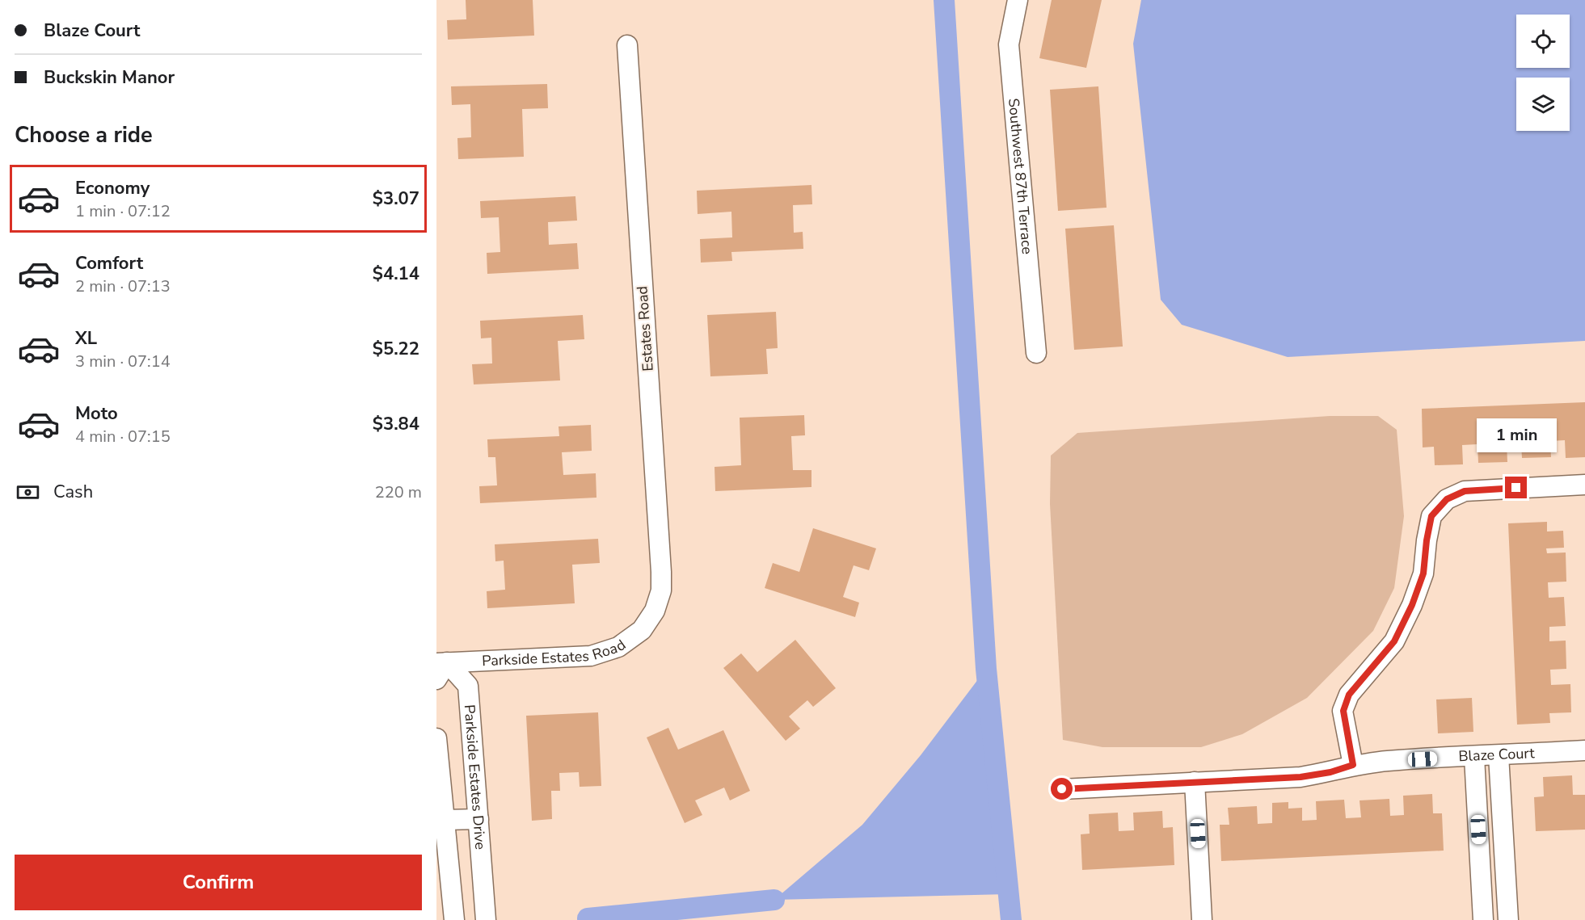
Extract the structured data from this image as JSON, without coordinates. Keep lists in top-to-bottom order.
{
  "streets": {
    "street": [
      "Southwest 87th Terrace",
      "Estates Road",
      "Parkside Estates Road",
      "Blaze Court",
      "Parkside Estates Drive"
    ]
  },
  "crossings": [
    ["Estates Road", "Parkside Estates Road"],
    ["Parkside Estates Road", "Parkside Estates Drive"]
  ],
  "page": {
    "banner": ["Blaze Court", "Buckskin Manor"],
    "heading": "Choose a ride",
    "list": [
      {
        "name": "Economy",
        "note": "1 min · 07:12",
        "value": "$3.07"
      },
      {
        "name": "Comfort",
        "note": "2 min · 07:13",
        "value": "$4.14"
      },
      {
        "name": "XL",
        "note": "3 min · 07:14",
        "value": "$5.22"
      },
      {
        "name": "Moto",
        "note": "4 min · 07:15",
        "value": "$3.84"
      }
    ],
    "bubble": "1 min",
    "pay": ["Cash", "220 m"],
    "buttons": "Confirm"
  }
}
